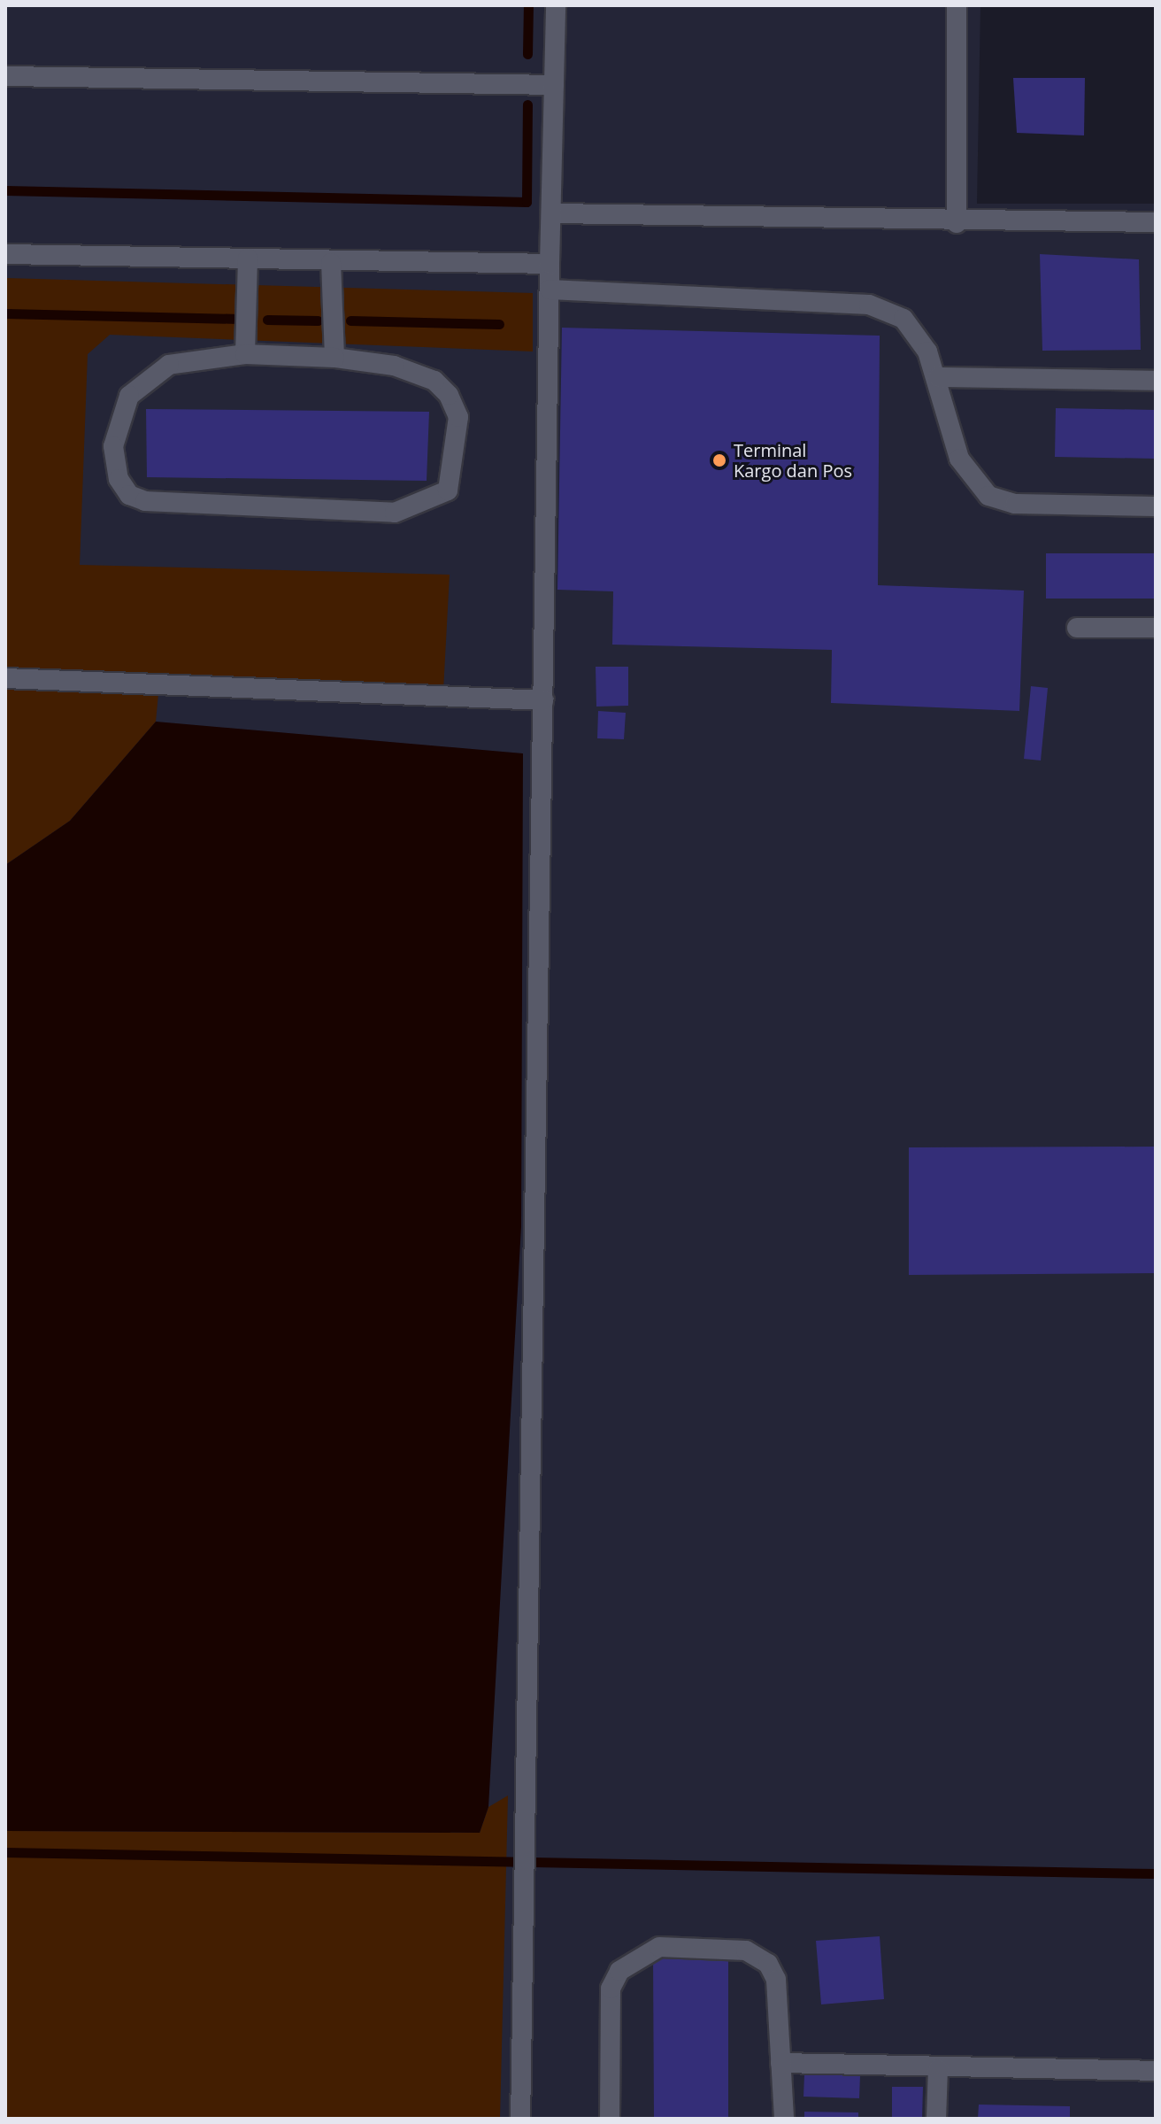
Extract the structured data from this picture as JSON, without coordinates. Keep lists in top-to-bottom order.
{
  "places": ["Terminal Kargo dan Pos"]
}
